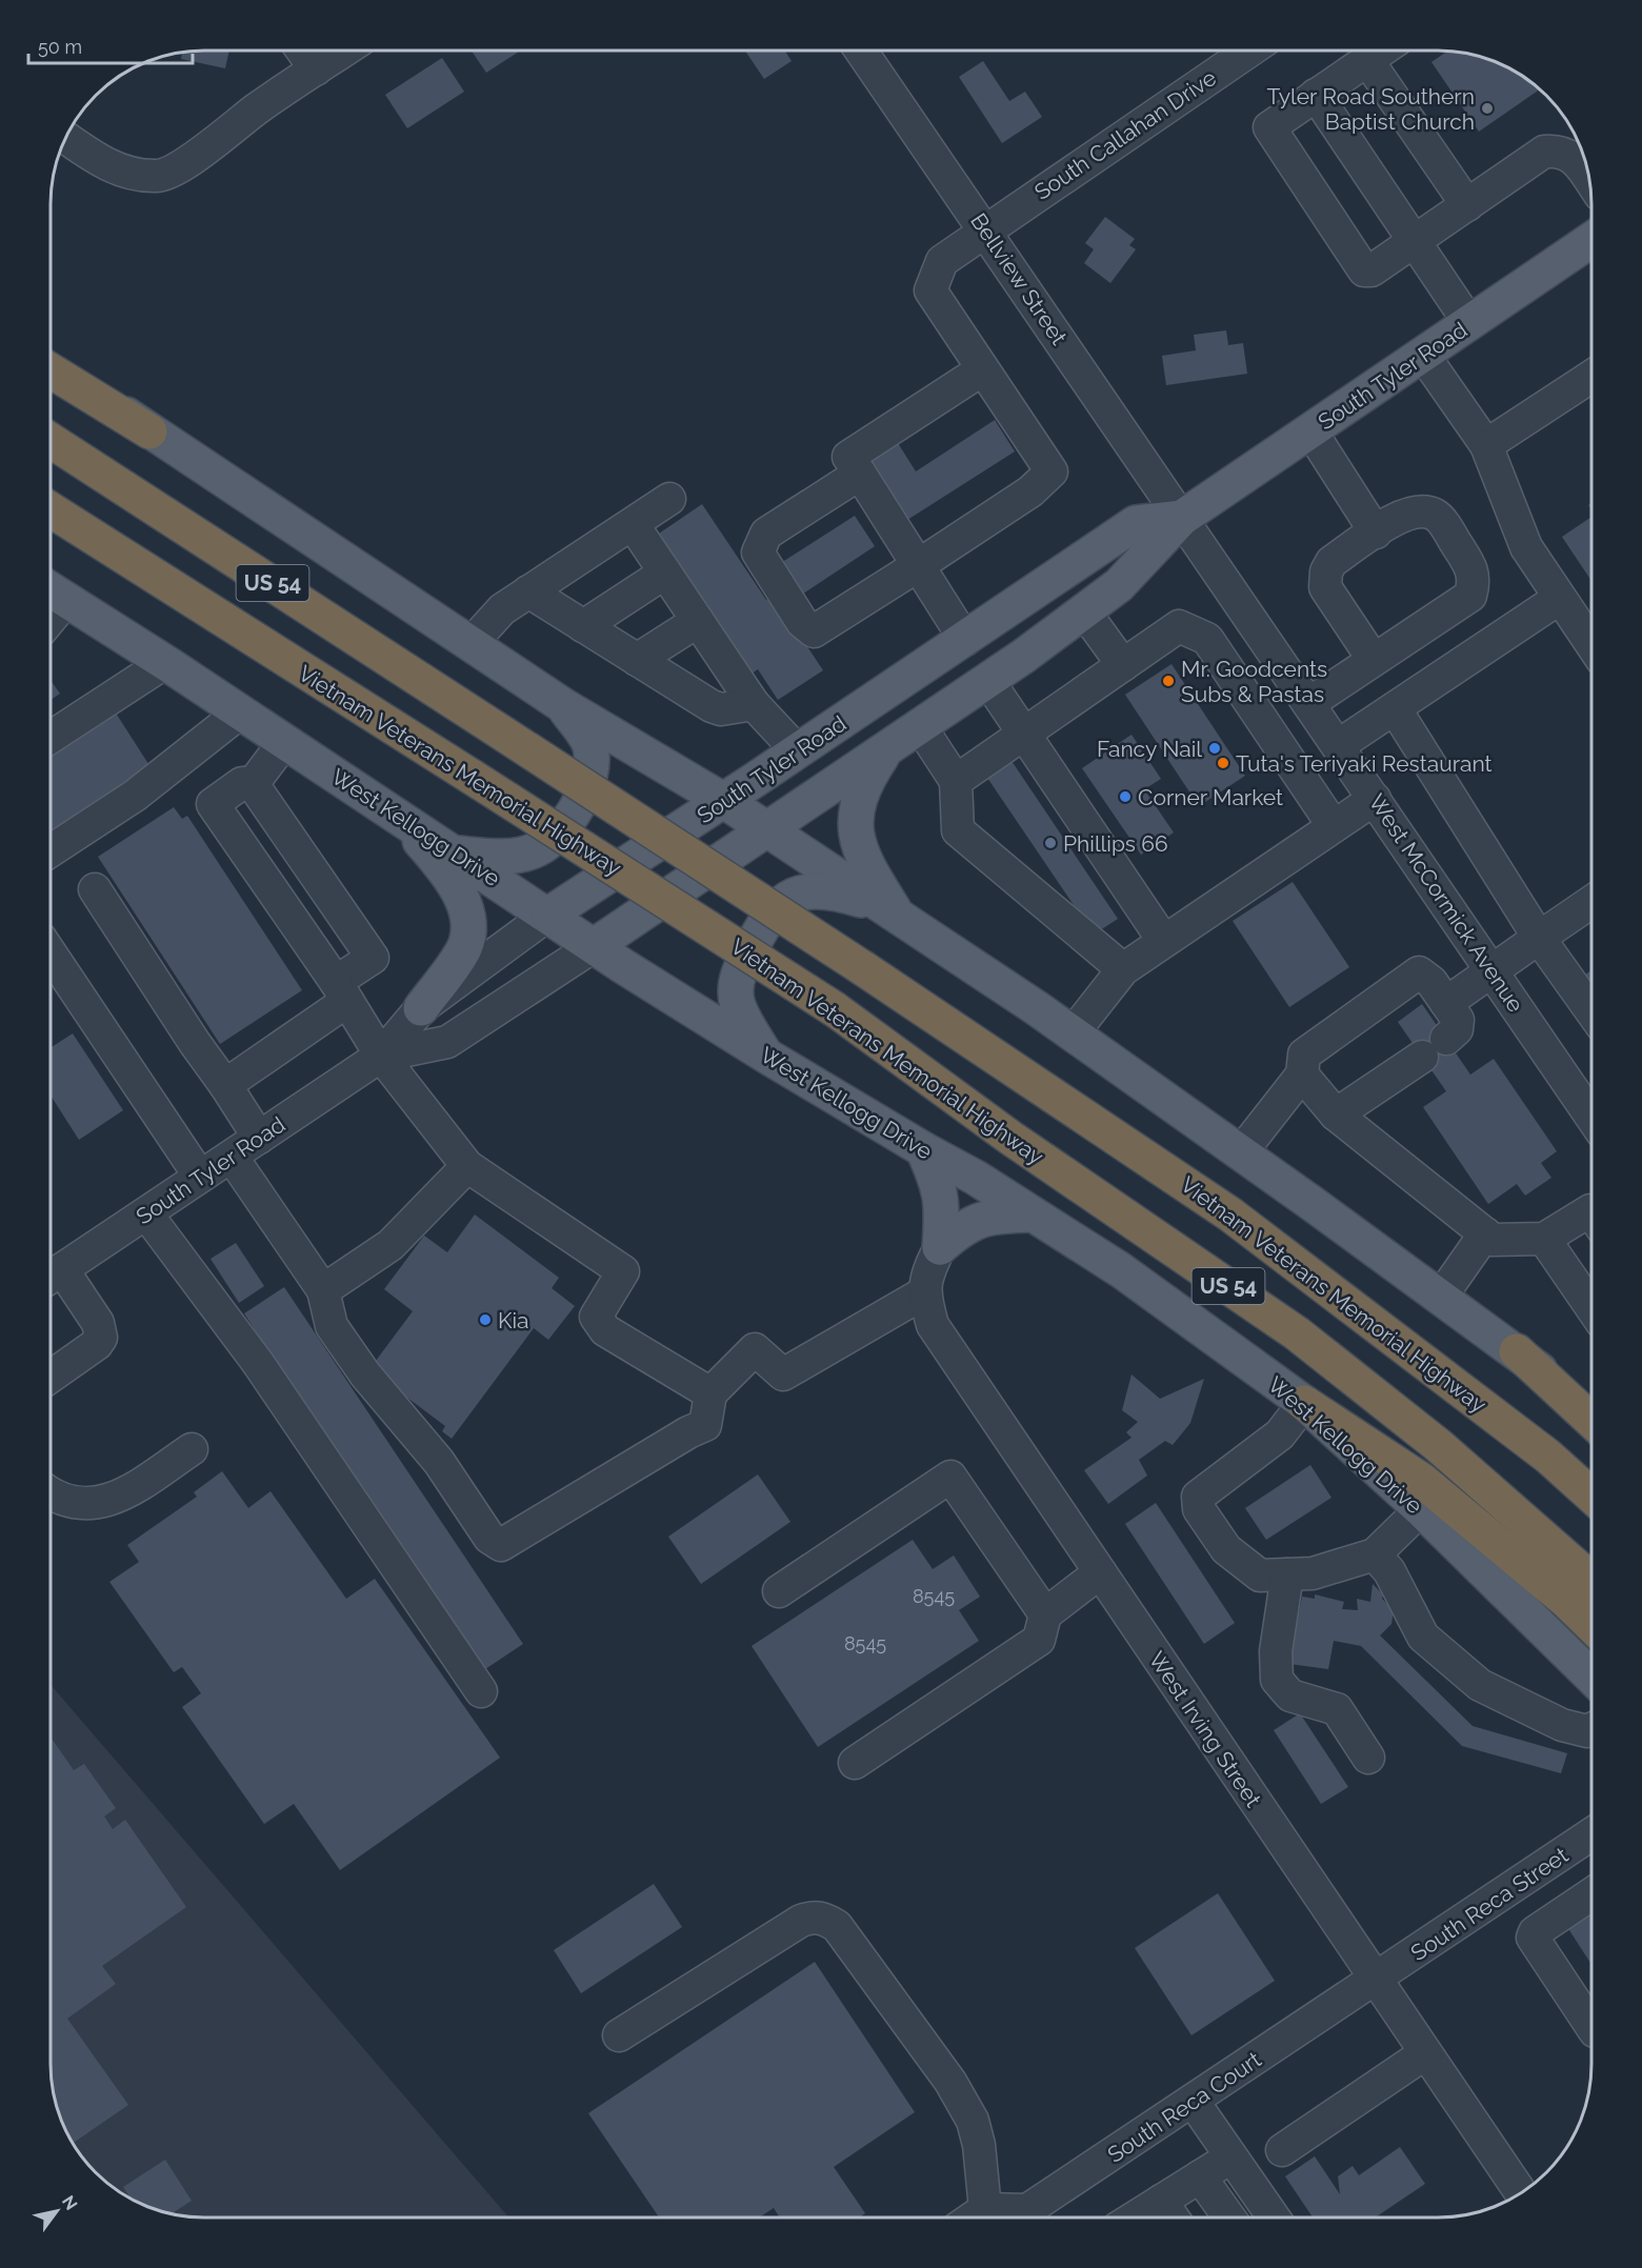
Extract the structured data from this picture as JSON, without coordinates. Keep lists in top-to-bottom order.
{
  "streets": {
    "highway": ["US 54", "Vietnam Veterans Memorial Highway"],
    "main road": ["South Tyler Road", "West Kellogg Drive"],
    "street": [
      "South Callahan Drive",
      "Bellview Street",
      "West McCormick Avenue",
      "West Irving Street",
      "South Reca Street",
      "South Reca Court"
    ]
  },
  "crossings": [
    ["South Callahan Drive", "Bellview Street"],
    ["Bellview Street", "South Tyler Road"],
    ["Bellview Street", "West McCormick Avenue"],
    ["South Tyler Road", "West Kellogg Drive"],
    ["South Tyler Road", "West McCormick Avenue"],
    ["West Irving Street", "South Reca Street"],
    ["West Irving Street", "South Reca Court"],
    ["South Reca Street", "South Reca Court"]
  ],
  "places": [
    "Tyler Road Southern Baptist Church",
    "Mr. Goodcents Subs & Pastas",
    "Fancy Nail",
    "Tuta's Teriyaki Restaurant",
    "Corner Market",
    "Phillips 66",
    "Kia"
  ],
  "house_numbers": ["8545", "8545"],
  "scale_bar": "50 m",
  "north": "top right"
}
